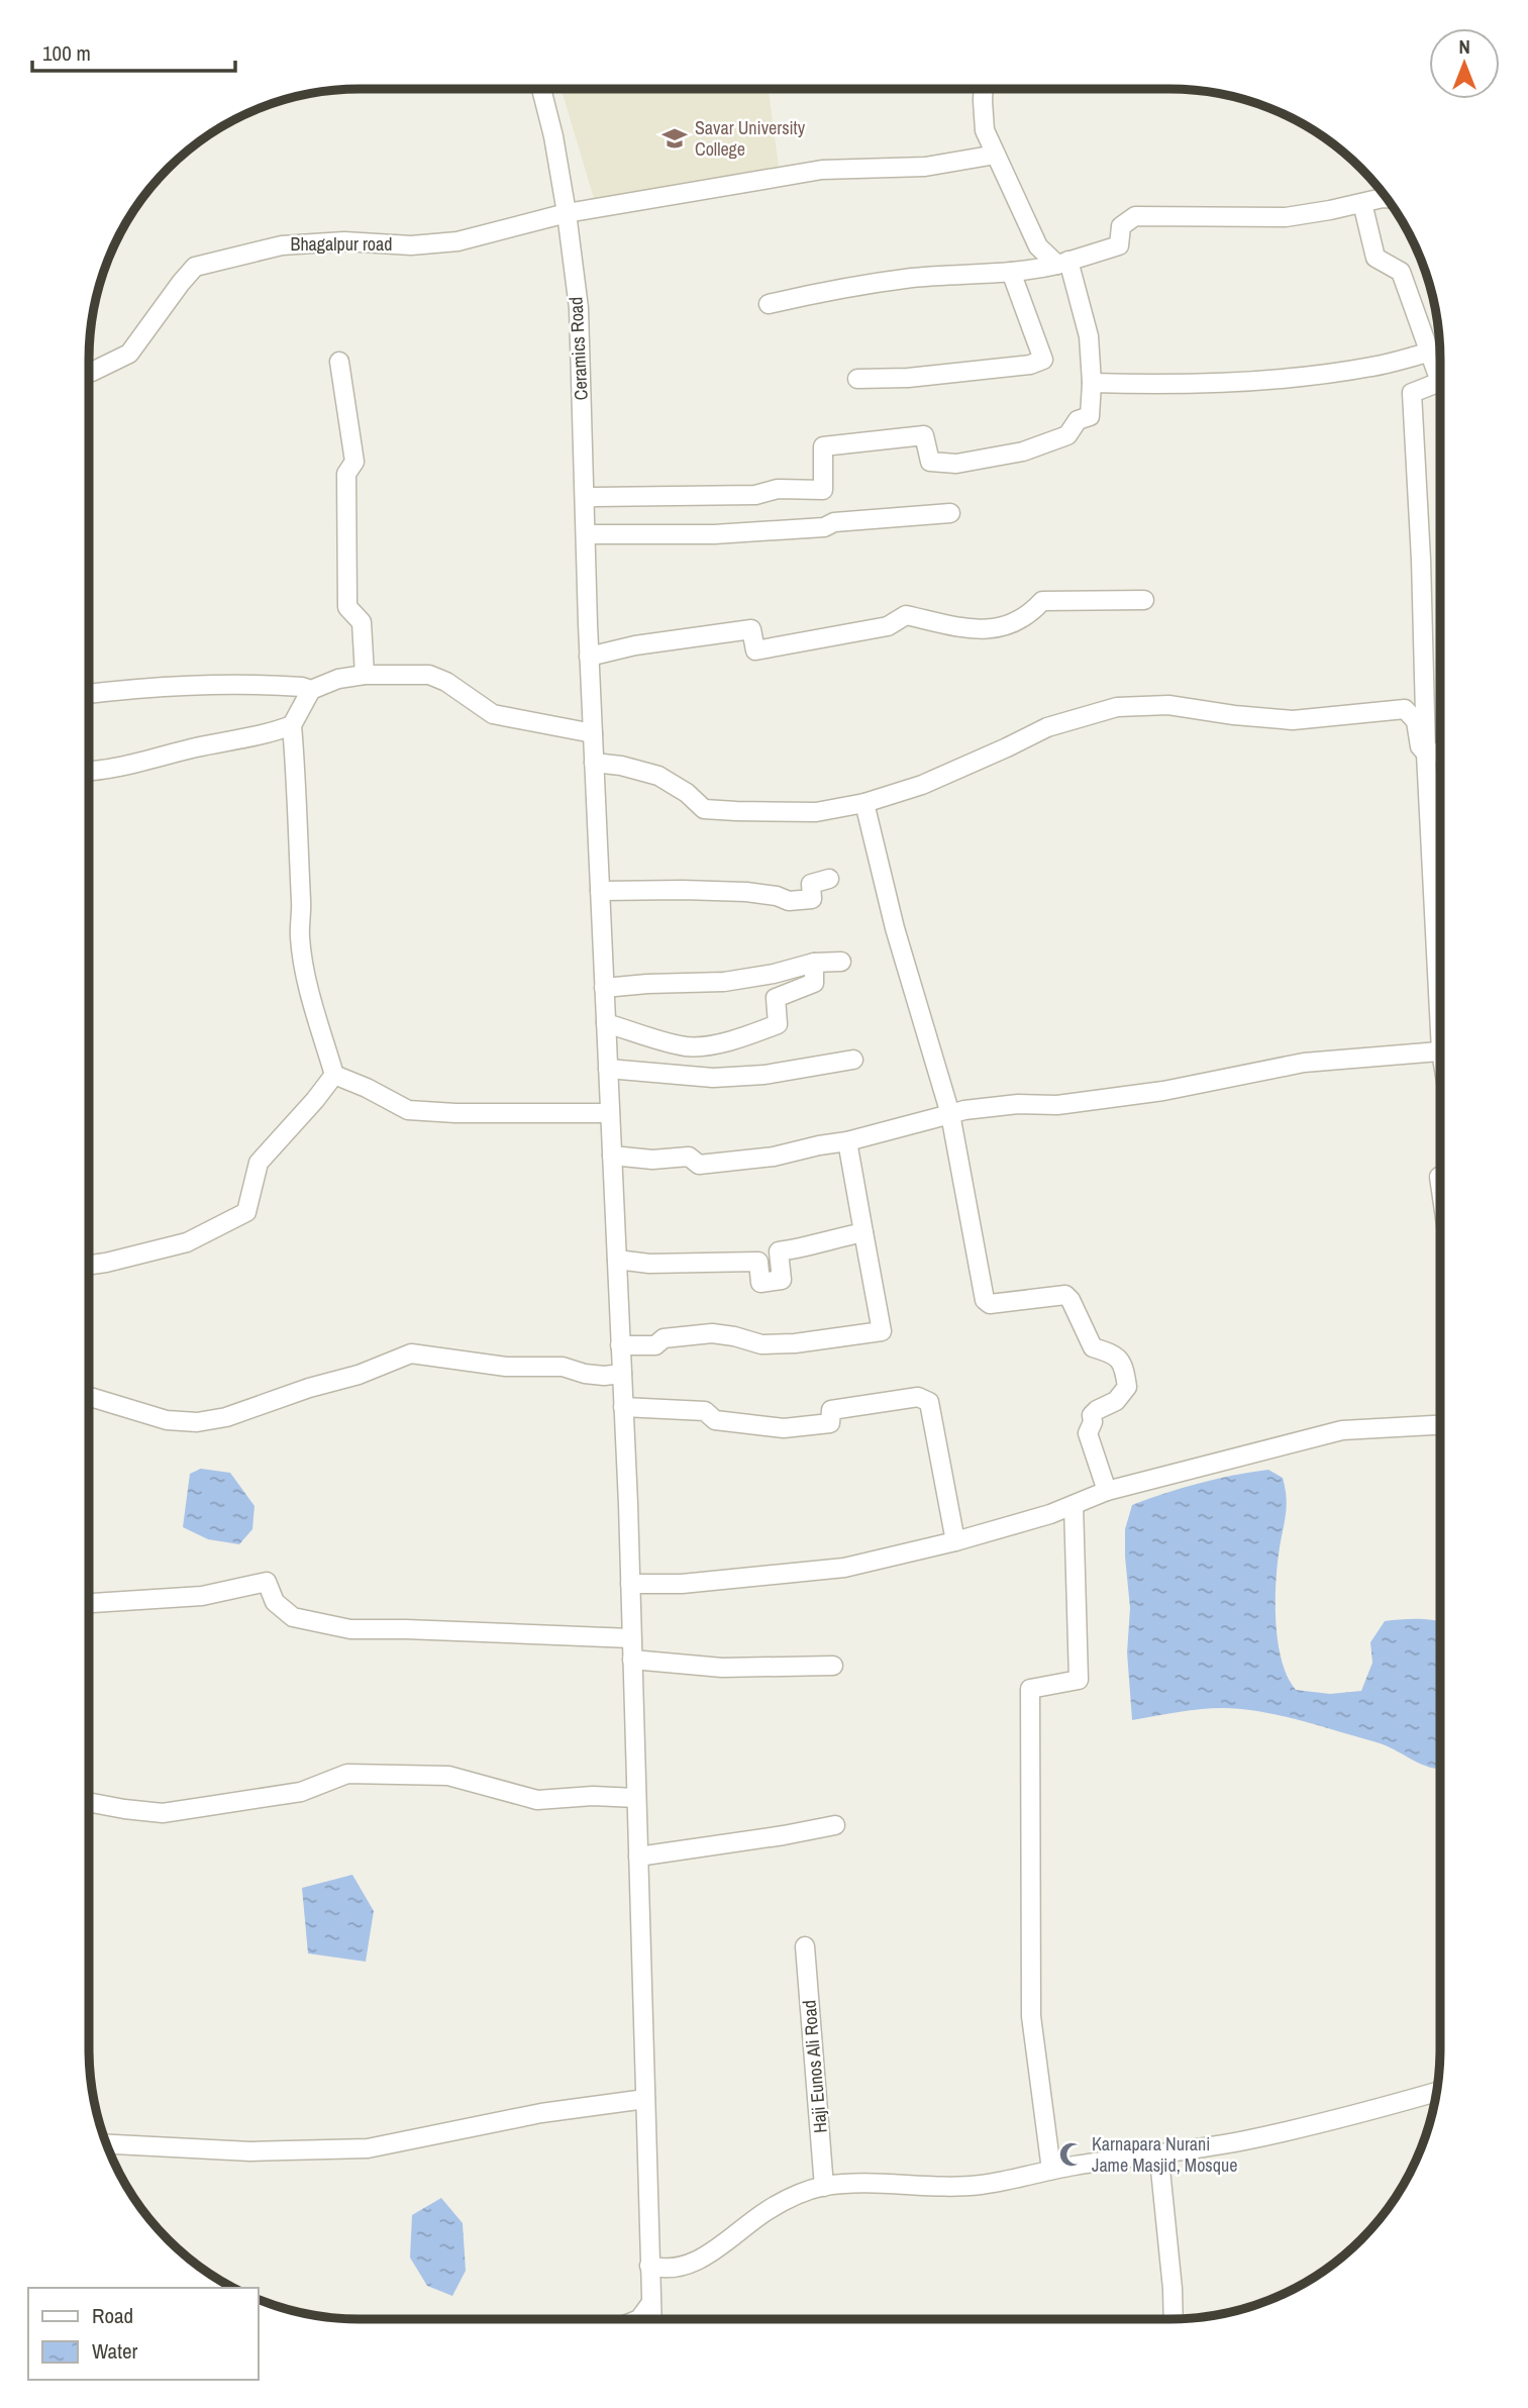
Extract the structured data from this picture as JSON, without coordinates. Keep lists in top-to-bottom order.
{
  "streets": {
    "street": ["Bhagalpur road", "Ceramics Road", "Haji Eunos Ali Road"]
  },
  "crossings": [
    ["Bhagalpur road", "Ceramics Road"]
  ],
  "places": {
    "school or university": ["Savar University College"],
    "mosque": ["Karnapara Nurani Jame Masjid, Mosque"]
  },
  "legend": ["Road", "Water"],
  "scale_bar": "100 m",
  "north": "top"
}
